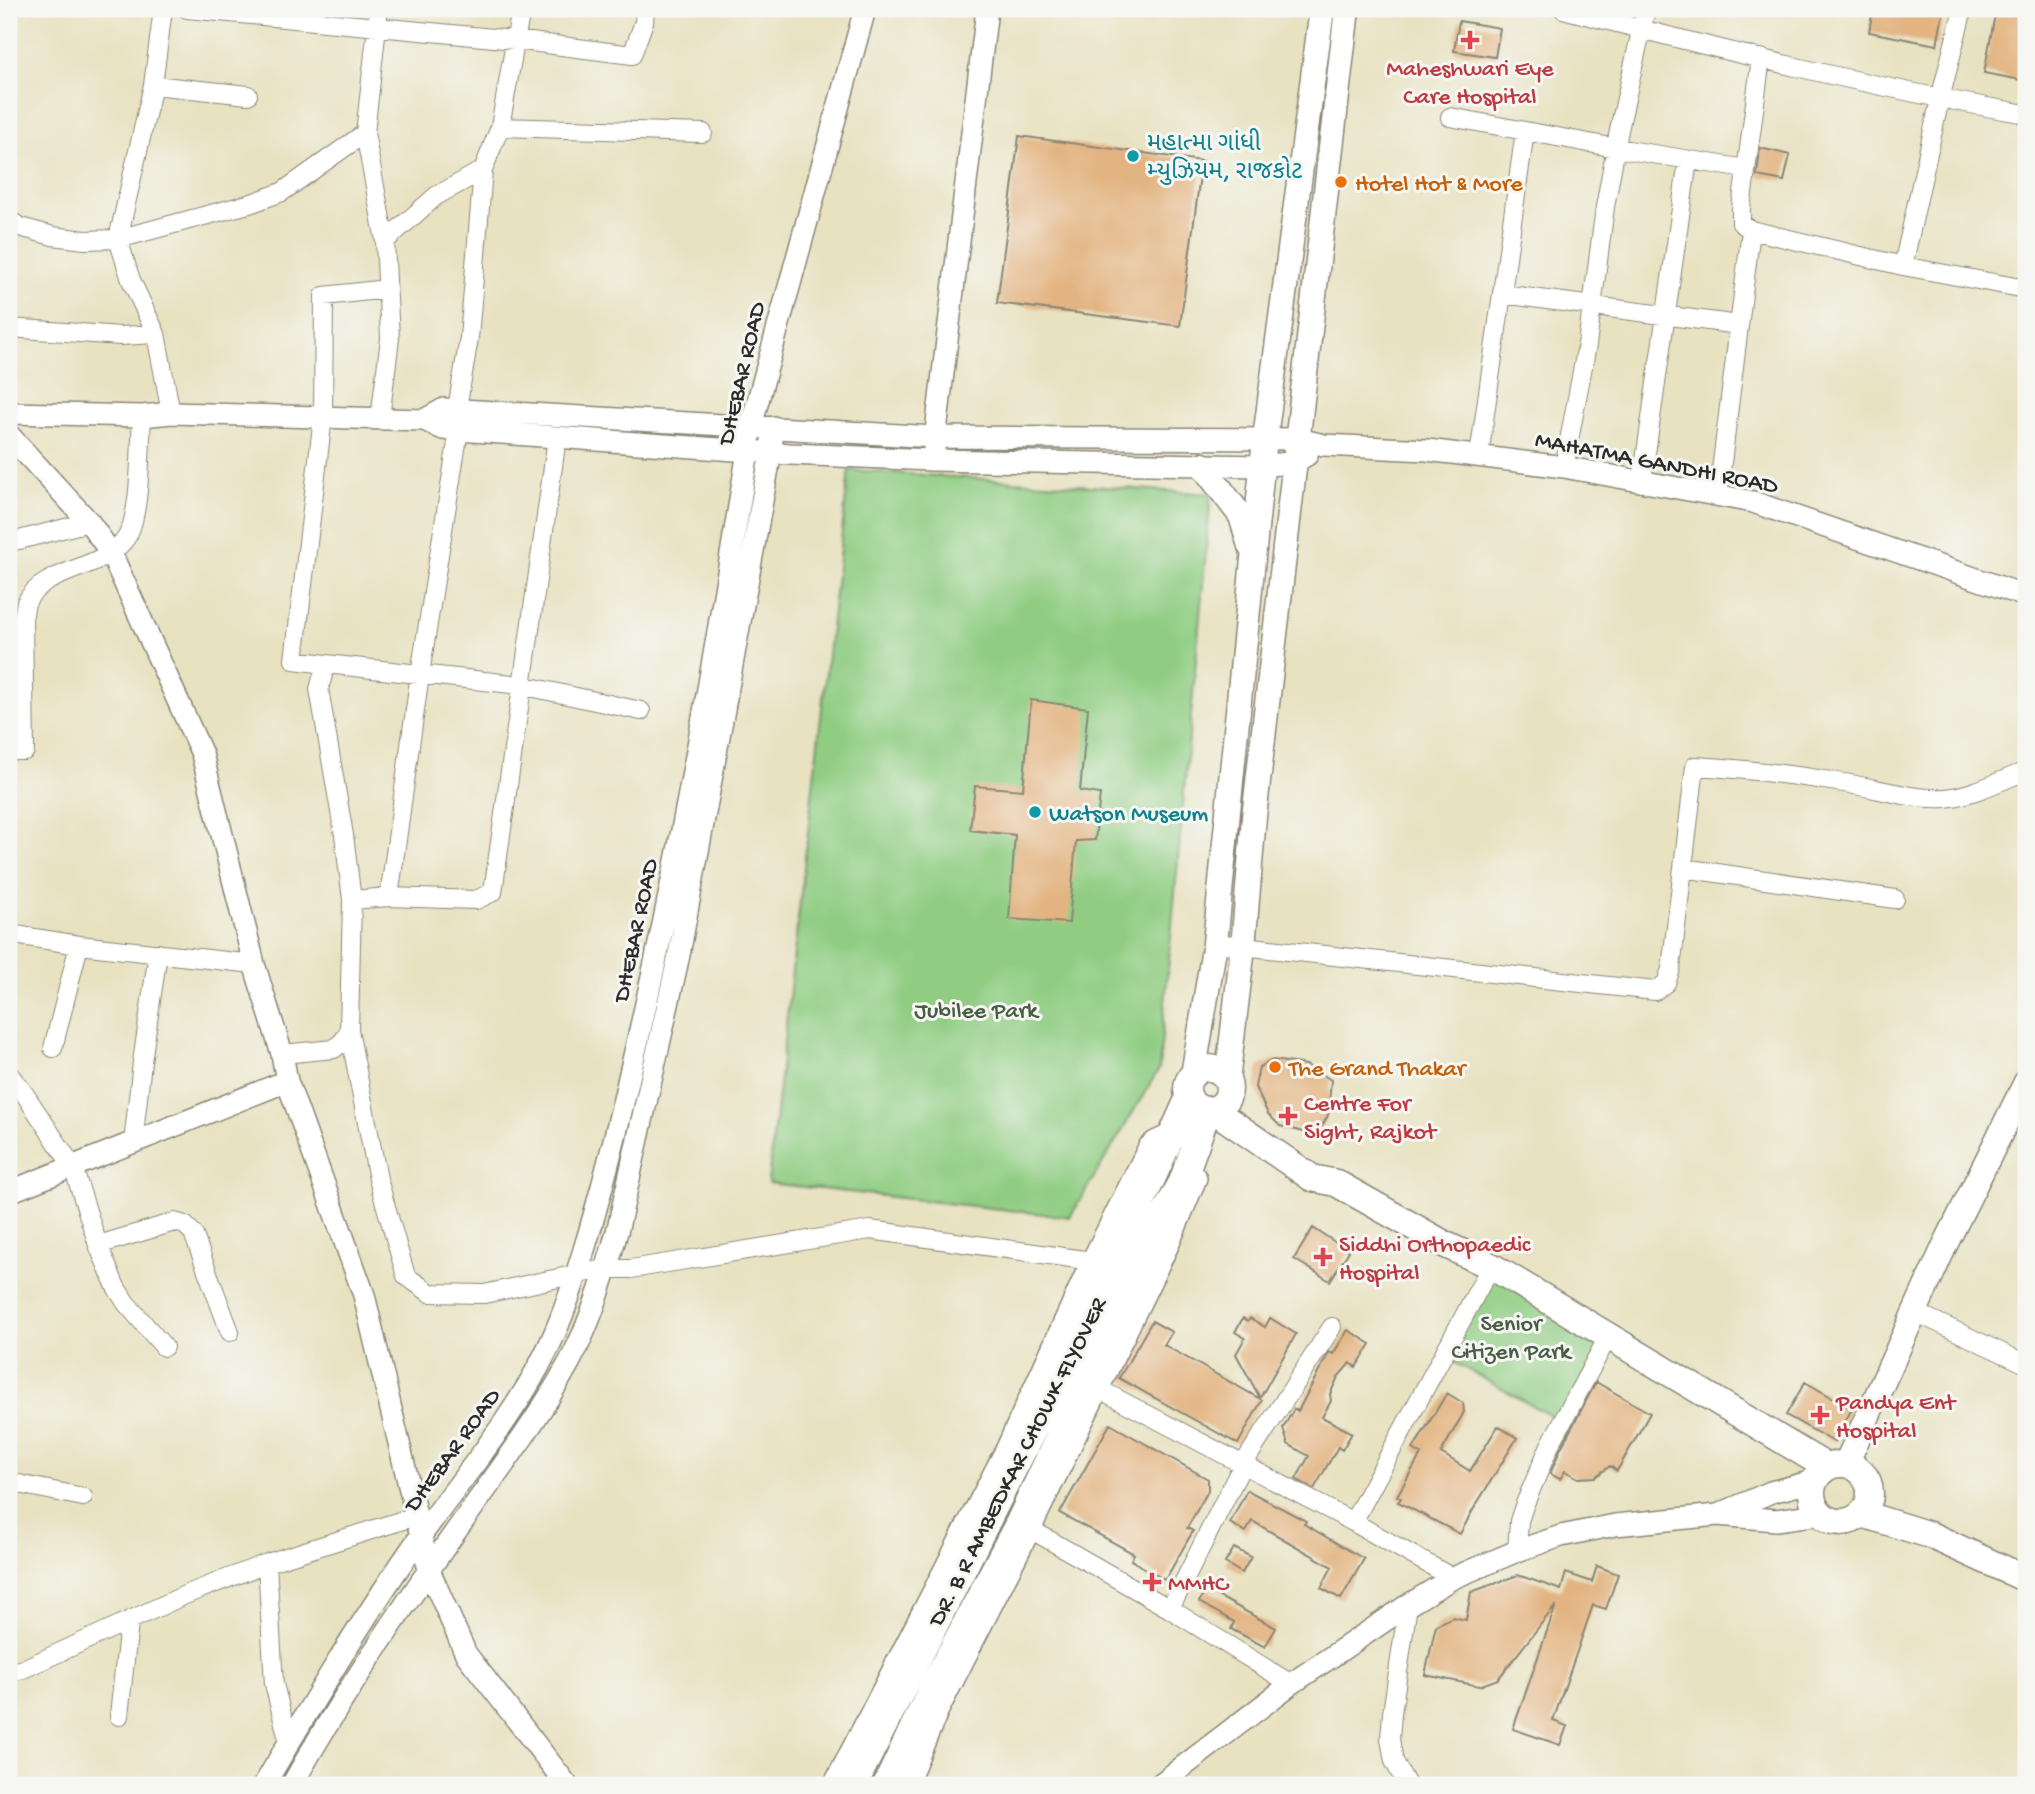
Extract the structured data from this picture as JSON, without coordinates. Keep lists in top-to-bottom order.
{
  "streets": {
    "main road": ["DR. B R AMBEDKAR CHOWK FLYOVER"],
    "street": ["DHEBAR ROAD", "MAHATMA GANDHI ROAD"]
  },
  "crossings": [
    ["DHEBAR ROAD", "MAHATMA GANDHI ROAD"]
  ],
  "parks": ["Jubilee Park", "Senior Citizen Park"],
  "places": {
    "health": [
      "Maheshwari Eye Care Hospital",
      "Centre For Sight, Rajkot",
      "Siddhi Orthopaedic Hospital",
      "Pandya Ent Hospital",
      "MMHC"
    ],
    "other": [
      "મહાત્મા ગાંધી મ્યુઝિયમ, રાજકોટ",
      "Hotel Hot & More",
      "Watson Museum",
      "The Grand Thakar"
    ]
  }
}
